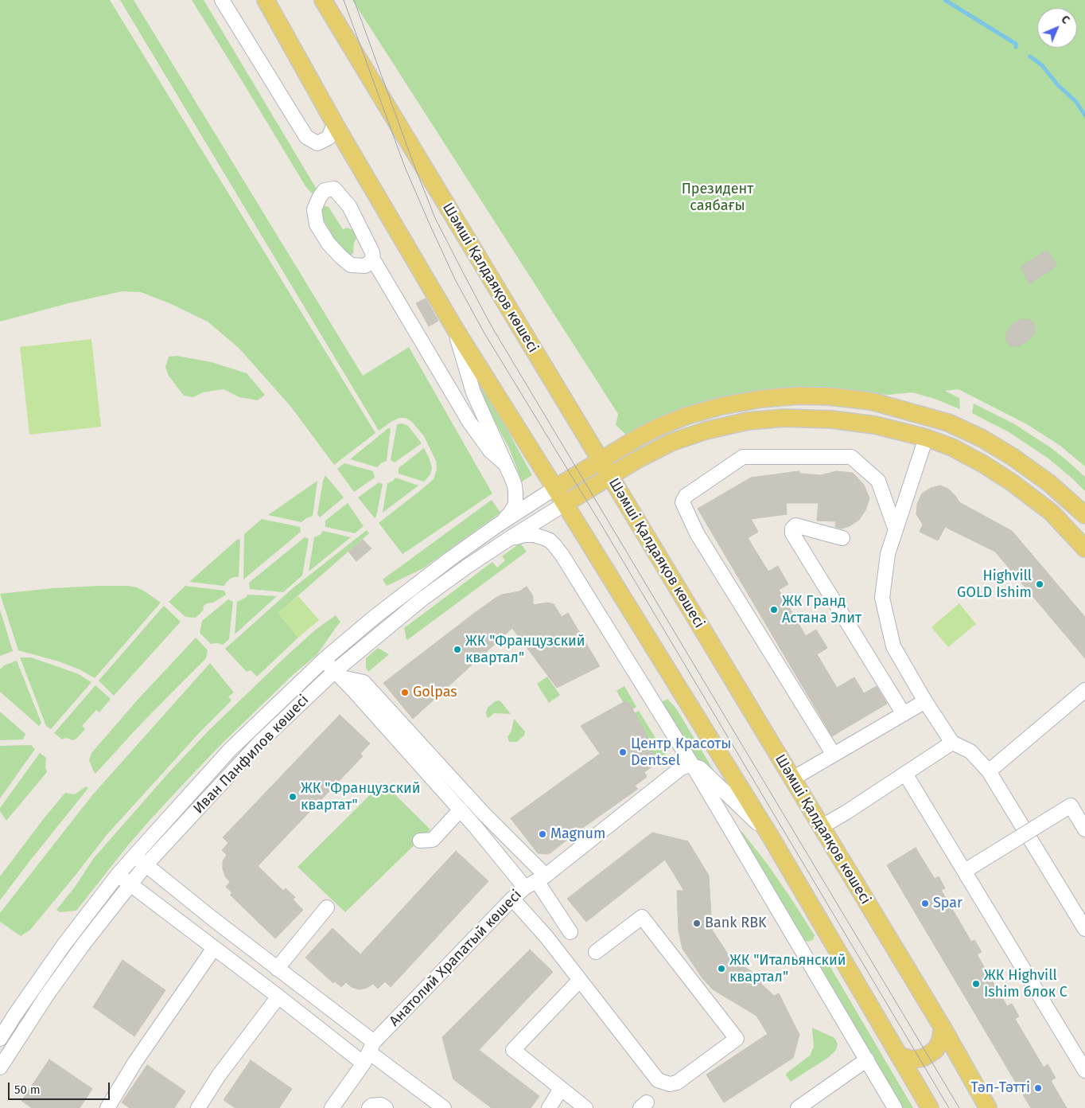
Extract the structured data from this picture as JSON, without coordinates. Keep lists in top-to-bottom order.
{
  "streets": {
    "main road": ["Шәмші Қалдаяқов көшесі"],
    "street": ["Иван Панфилов көшесі", "Анатолий Храпатый көшесі"]
  },
  "parks": ["Президент саябағы"],
  "places": [
    "Highvill GOLD Ishim",
    "ЖК Гранд Астана Элит",
    "ЖК \"Французский квартал\"",
    "Golpas",
    "Центр Красоты Dentsel",
    "ЖК \"Французский квартат\"",
    "Magnum",
    "Spar",
    "Bank RBK",
    "ЖК \"Итальянский квартал\"",
    "ЖК Highvill Ishim блок C",
    "Тәп-Тәтті"
  ],
  "scale_bar": "50 m",
  "north": "top right"
}
